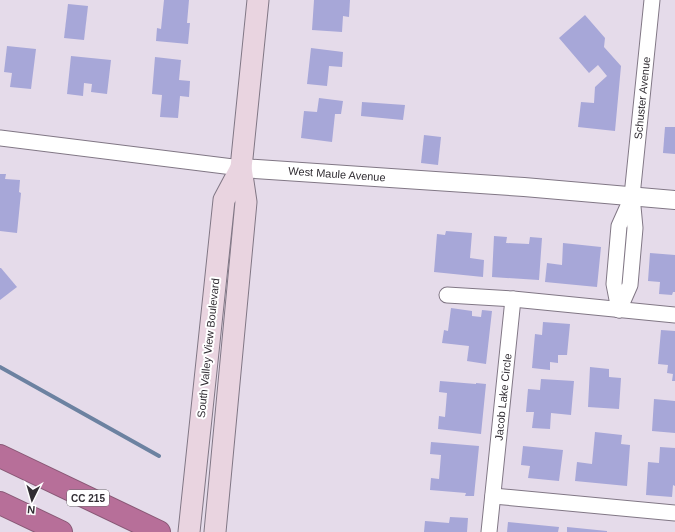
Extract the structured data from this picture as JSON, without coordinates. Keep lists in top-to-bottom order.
{
  "streets": {
    "highway": ["CC 215"],
    "main road": ["South Valley View Boulevard"],
    "street": ["Schuster Avenue", "West Maule Avenue", "Jacob Lake Circle"]
  },
  "crossings": [
    ["Schuster Avenue", "West Maule Avenue"],
    ["West Maule Avenue", "South Valley View Boulevard"]
  ],
  "north": "bottom"
}
